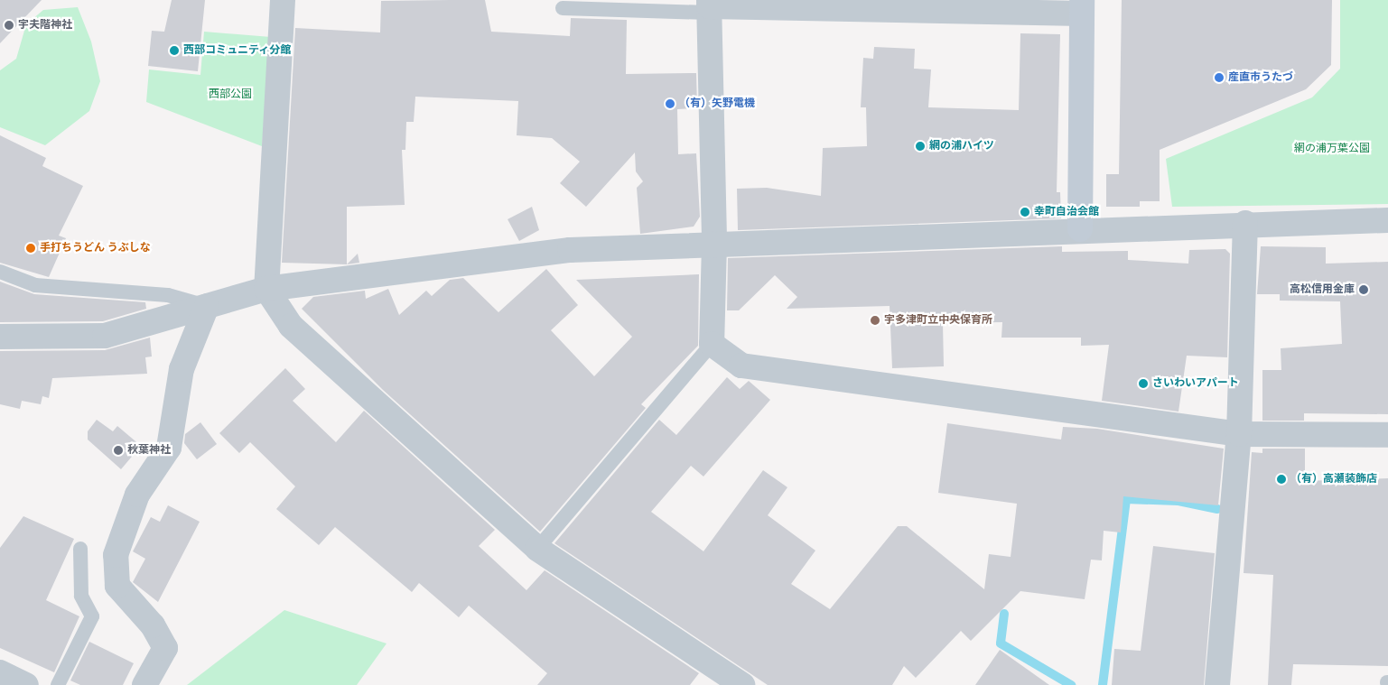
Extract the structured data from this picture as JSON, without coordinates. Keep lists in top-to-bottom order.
{
  "parks": ["西部公園", "網の浦万葉公園"],
  "places": [
    "宇夫階神社",
    "西部コミュニティ分館",
    "産直市うたづ",
    "（有）矢野電機",
    "網の浦ハイツ",
    "幸町自治会館",
    "手打ちうどん うぶしな",
    "高松信用金庫",
    "宇多津町立中央保育所",
    "さいわいアパート",
    "秋葉神社",
    "（有）高瀬装飾店"
  ]
}
